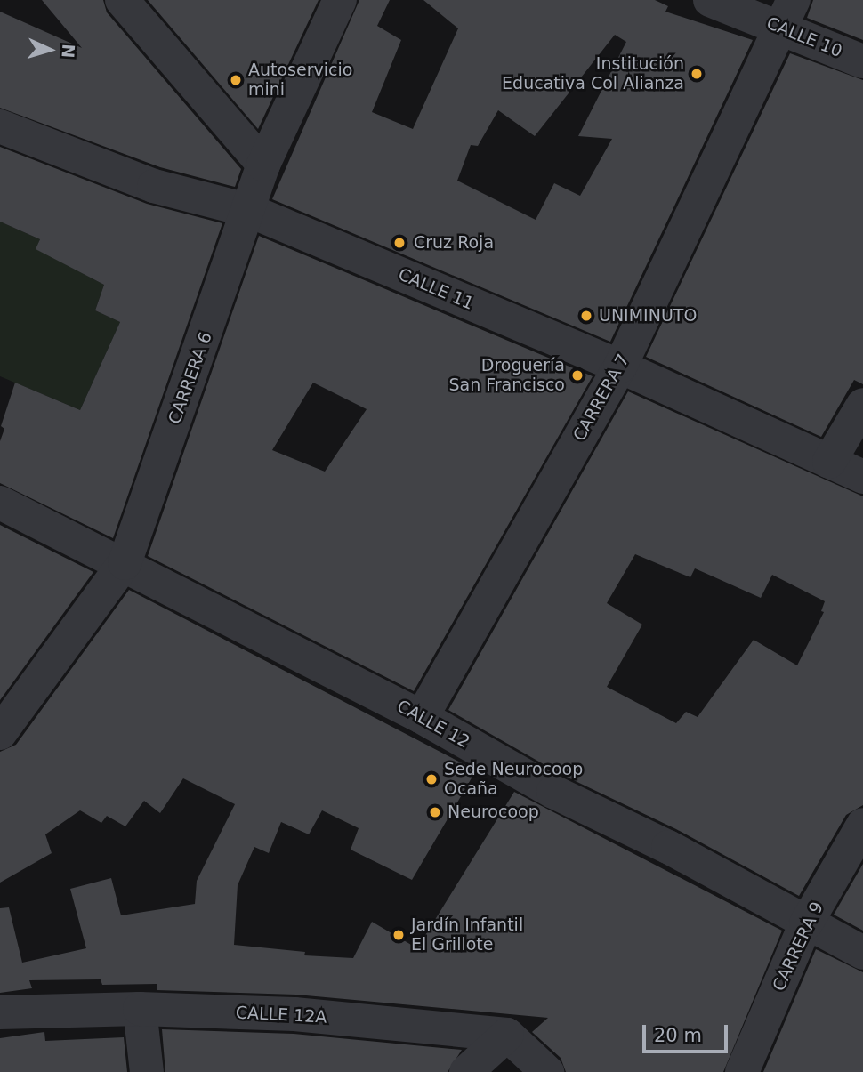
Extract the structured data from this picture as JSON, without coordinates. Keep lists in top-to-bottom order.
{
  "streets": {
    "street": [
      "CALLE 10",
      "CALLE 11",
      "CARRERA 6",
      "CARRERA 7",
      "CALLE 12",
      "CARRERA 9",
      "CALLE 12A"
    ]
  },
  "crossings": [
    ["CALLE 10", "CARRERA 7"],
    ["CALLE 11", "CARRERA 6"],
    ["CALLE 11", "CARRERA 7"],
    ["CARRERA 6", "CALLE 12"],
    ["CARRERA 7", "CALLE 12"],
    ["CALLE 12", "CARRERA 9"]
  ],
  "places": [
    "Institución Educativa Col Alianza",
    "Autoservicio mini",
    "Cruz Roja",
    "UNIMINUTO",
    "Droguería San Francisco",
    "Sede Neurocoop Ocaña",
    "Neurocoop",
    "Jardín Infantil El Grillote"
  ],
  "scale_bar": "20 m",
  "north": "right"
}
